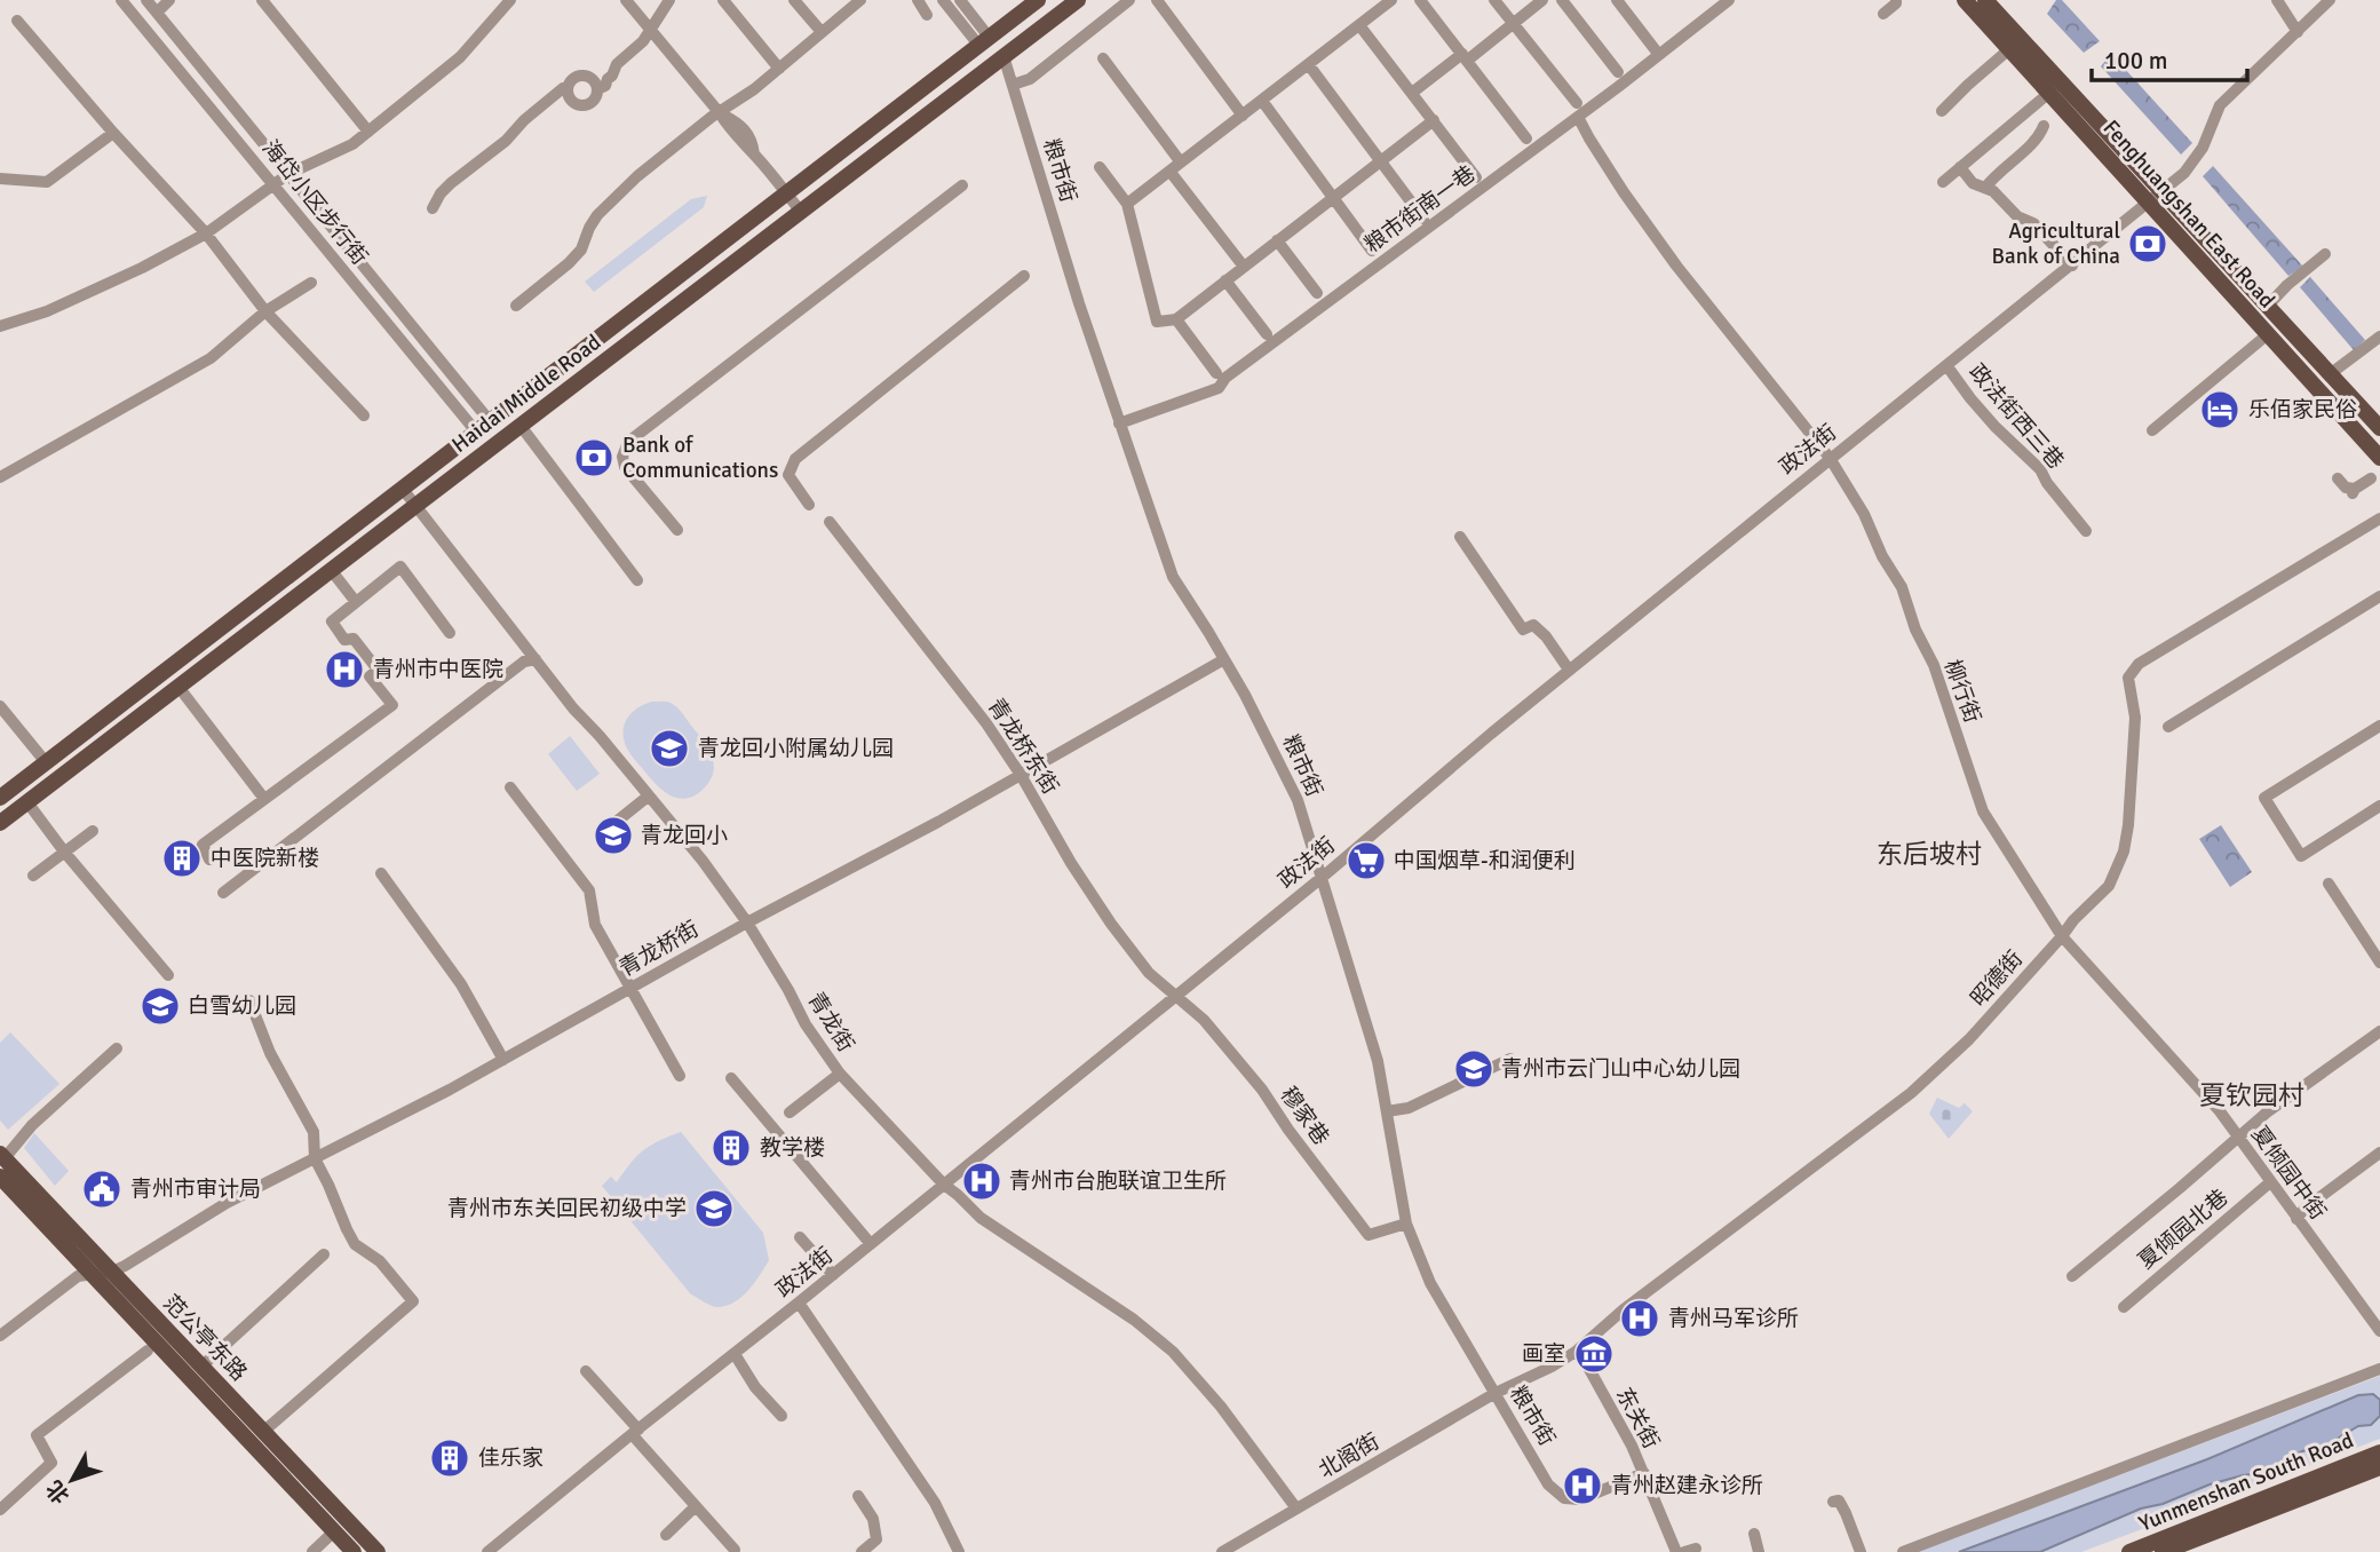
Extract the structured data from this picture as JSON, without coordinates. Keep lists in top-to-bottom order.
{
  "streets": {
    "main road": [
      "Fenghuangshan East Road",
      "Haidai Middle Road",
      "范公亭东路",
      "Yunmenshan South Road"
    ],
    "street": [
      "粮市街",
      "海岱小区步行街",
      "粮市街南一巷",
      "政法街西三巷",
      "政法街",
      "柳行街",
      "青龙桥东街",
      "青龙桥街",
      "昭德街",
      "青龙街",
      "穆家巷",
      "夏倾园中街",
      "夏倾园北巷",
      "东关街",
      "北阁街"
    ]
  },
  "crossings": [
    ["粮市街", "粮市街南一巷"],
    ["粮市街", "Haidai Middle Road"],
    ["粮市街", "政法街"],
    ["粮市街", "青龙桥街"],
    ["粮市街", "昭德街"],
    ["粮市街", "穆家巷"],
    ["粮市街", "东关街"],
    ["粮市街", "北阁街"],
    ["海岱小区步行街", "Haidai Middle Road"],
    ["粮市街南一巷", "柳行街"],
    ["Fenghuangshan East Road", "政法街"],
    ["Haidai Middle Road", "青龙街"],
    ["政法街西三巷", "政法街"],
    ["政法街", "柳行街"],
    ["政法街", "青龙桥东街"],
    ["政法街", "青龙街"],
    ["政法街", "穆家巷"],
    ["柳行街", "昭德街"],
    ["柳行街", "夏倾园中街"],
    ["青龙桥东街", "青龙桥街"],
    ["青龙桥东街", "穆家巷"],
    ["青龙桥街", "青龙街"],
    ["青龙桥街", "范公亭东路"],
    ["昭德街", "夏倾园中街"],
    ["昭德街", "东关街"],
    ["昭德街", "北阁街"],
    ["青龙街", "北阁街"],
    ["夏倾园中街", "夏倾园北巷"]
  ],
  "districts": ["东后坡村", "夏钦园村"],
  "places": {
    "bank": ["Agricultural Bank of China", "Bank of Communications"],
    "hotel": ["乐佰家民俗"],
    "hospital": [
      "青州市中医院",
      "青州市台胞联谊卫生所",
      "青州马军诊所",
      "青州赵建永诊所"
    ],
    "school or university": [
      "青龙回小附属幼儿园",
      "青龙回小",
      "白雪幼儿园",
      "青州市云门山中心幼儿园",
      "青州市东关回民初级中学"
    ],
    "building": ["中医院新楼", "教学楼", "佳乐家"],
    "supermarket": ["中国烟草-和润便利"],
    "public building": ["青州市审计局"],
    "museum": ["画室"]
  },
  "scale_bar": "100 m",
  "north": "bottom left"
}
